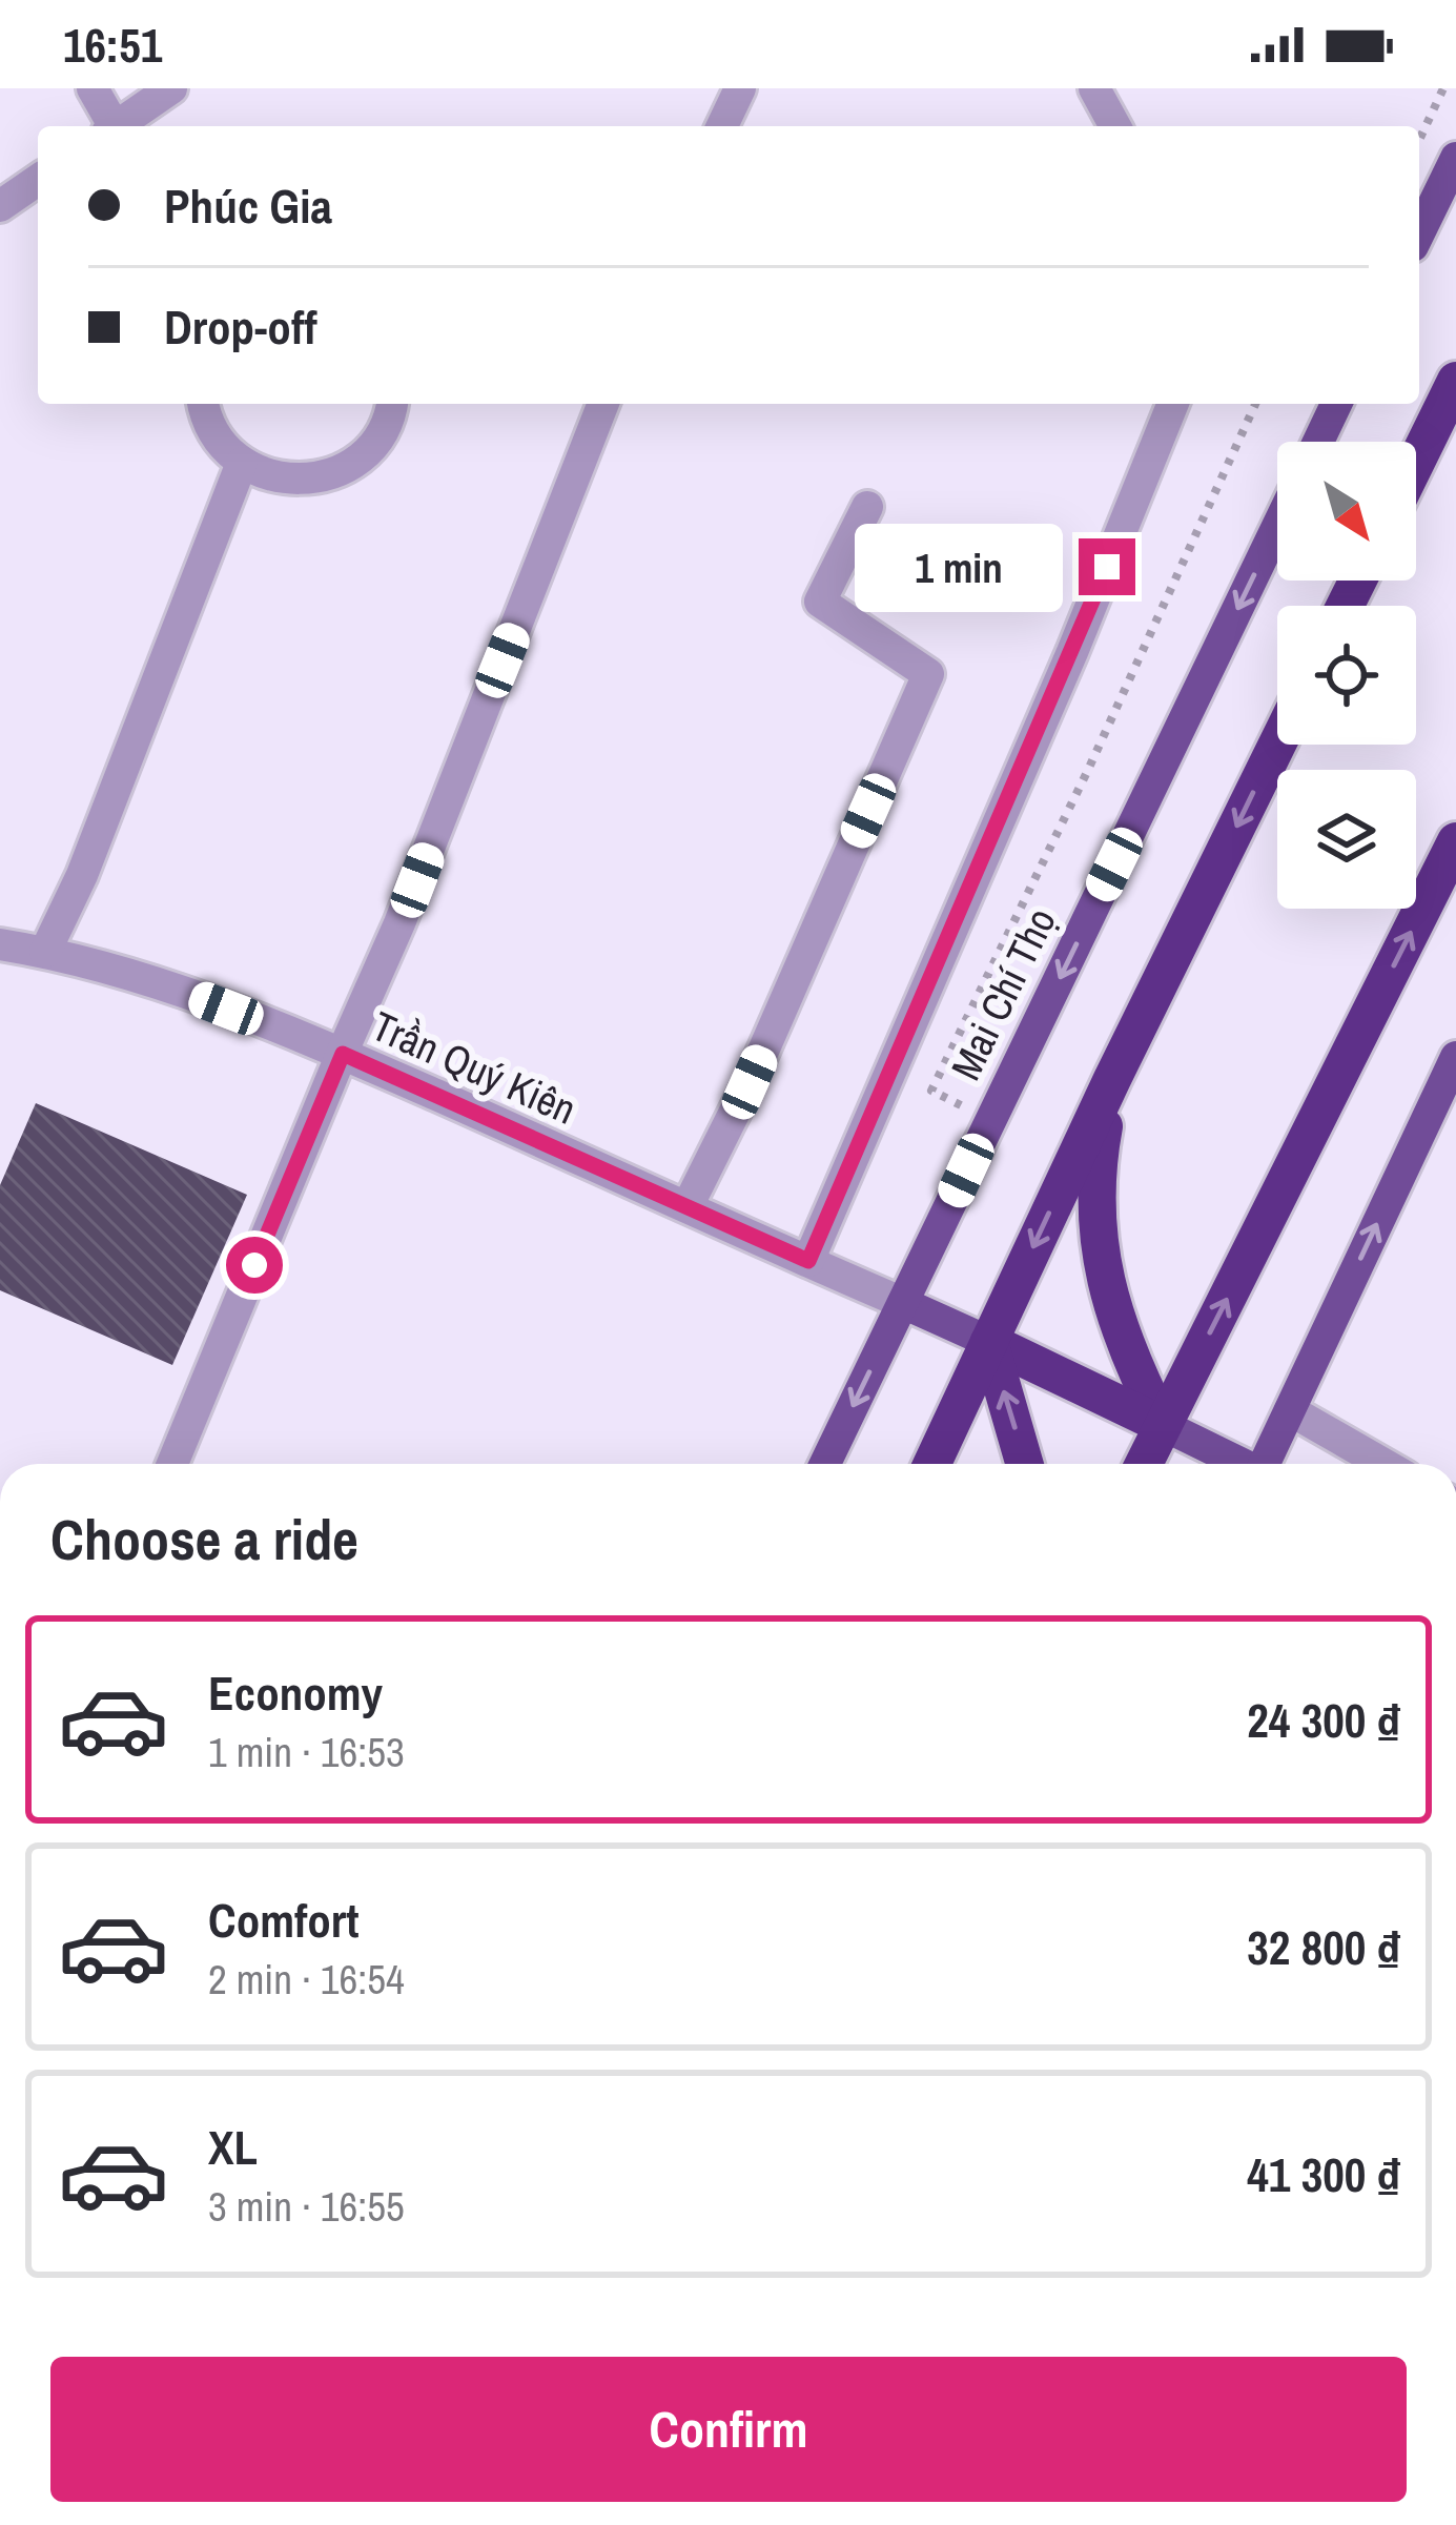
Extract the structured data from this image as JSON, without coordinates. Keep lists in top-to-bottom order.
{
  "streets": {
    "main road": ["Mai Chí Thọ"],
    "street": ["Trần Quý Kiên"]
  },
  "crossings": [
    ["Mai Chí Thọ", "Trần Quý Kiên"]
  ],
  "one_way": ["Mai Chí Thọ"],
  "north": "bottom right",
  "page": {
    "status": "16:51",
    "banner": ["Phúc Gia", "Drop-off"],
    "bubble": "1 min",
    "heading": "Choose a ride",
    "list": [
      {
        "name": "Economy",
        "note": "1 min · 16:53",
        "value": "24 300 ₫"
      },
      {
        "name": "Comfort",
        "note": "2 min · 16:54",
        "value": "32 800 ₫"
      },
      {
        "name": "XL",
        "note": "3 min · 16:55",
        "value": "41 300 ₫"
      }
    ],
    "buttons": "Confirm"
  }
}
